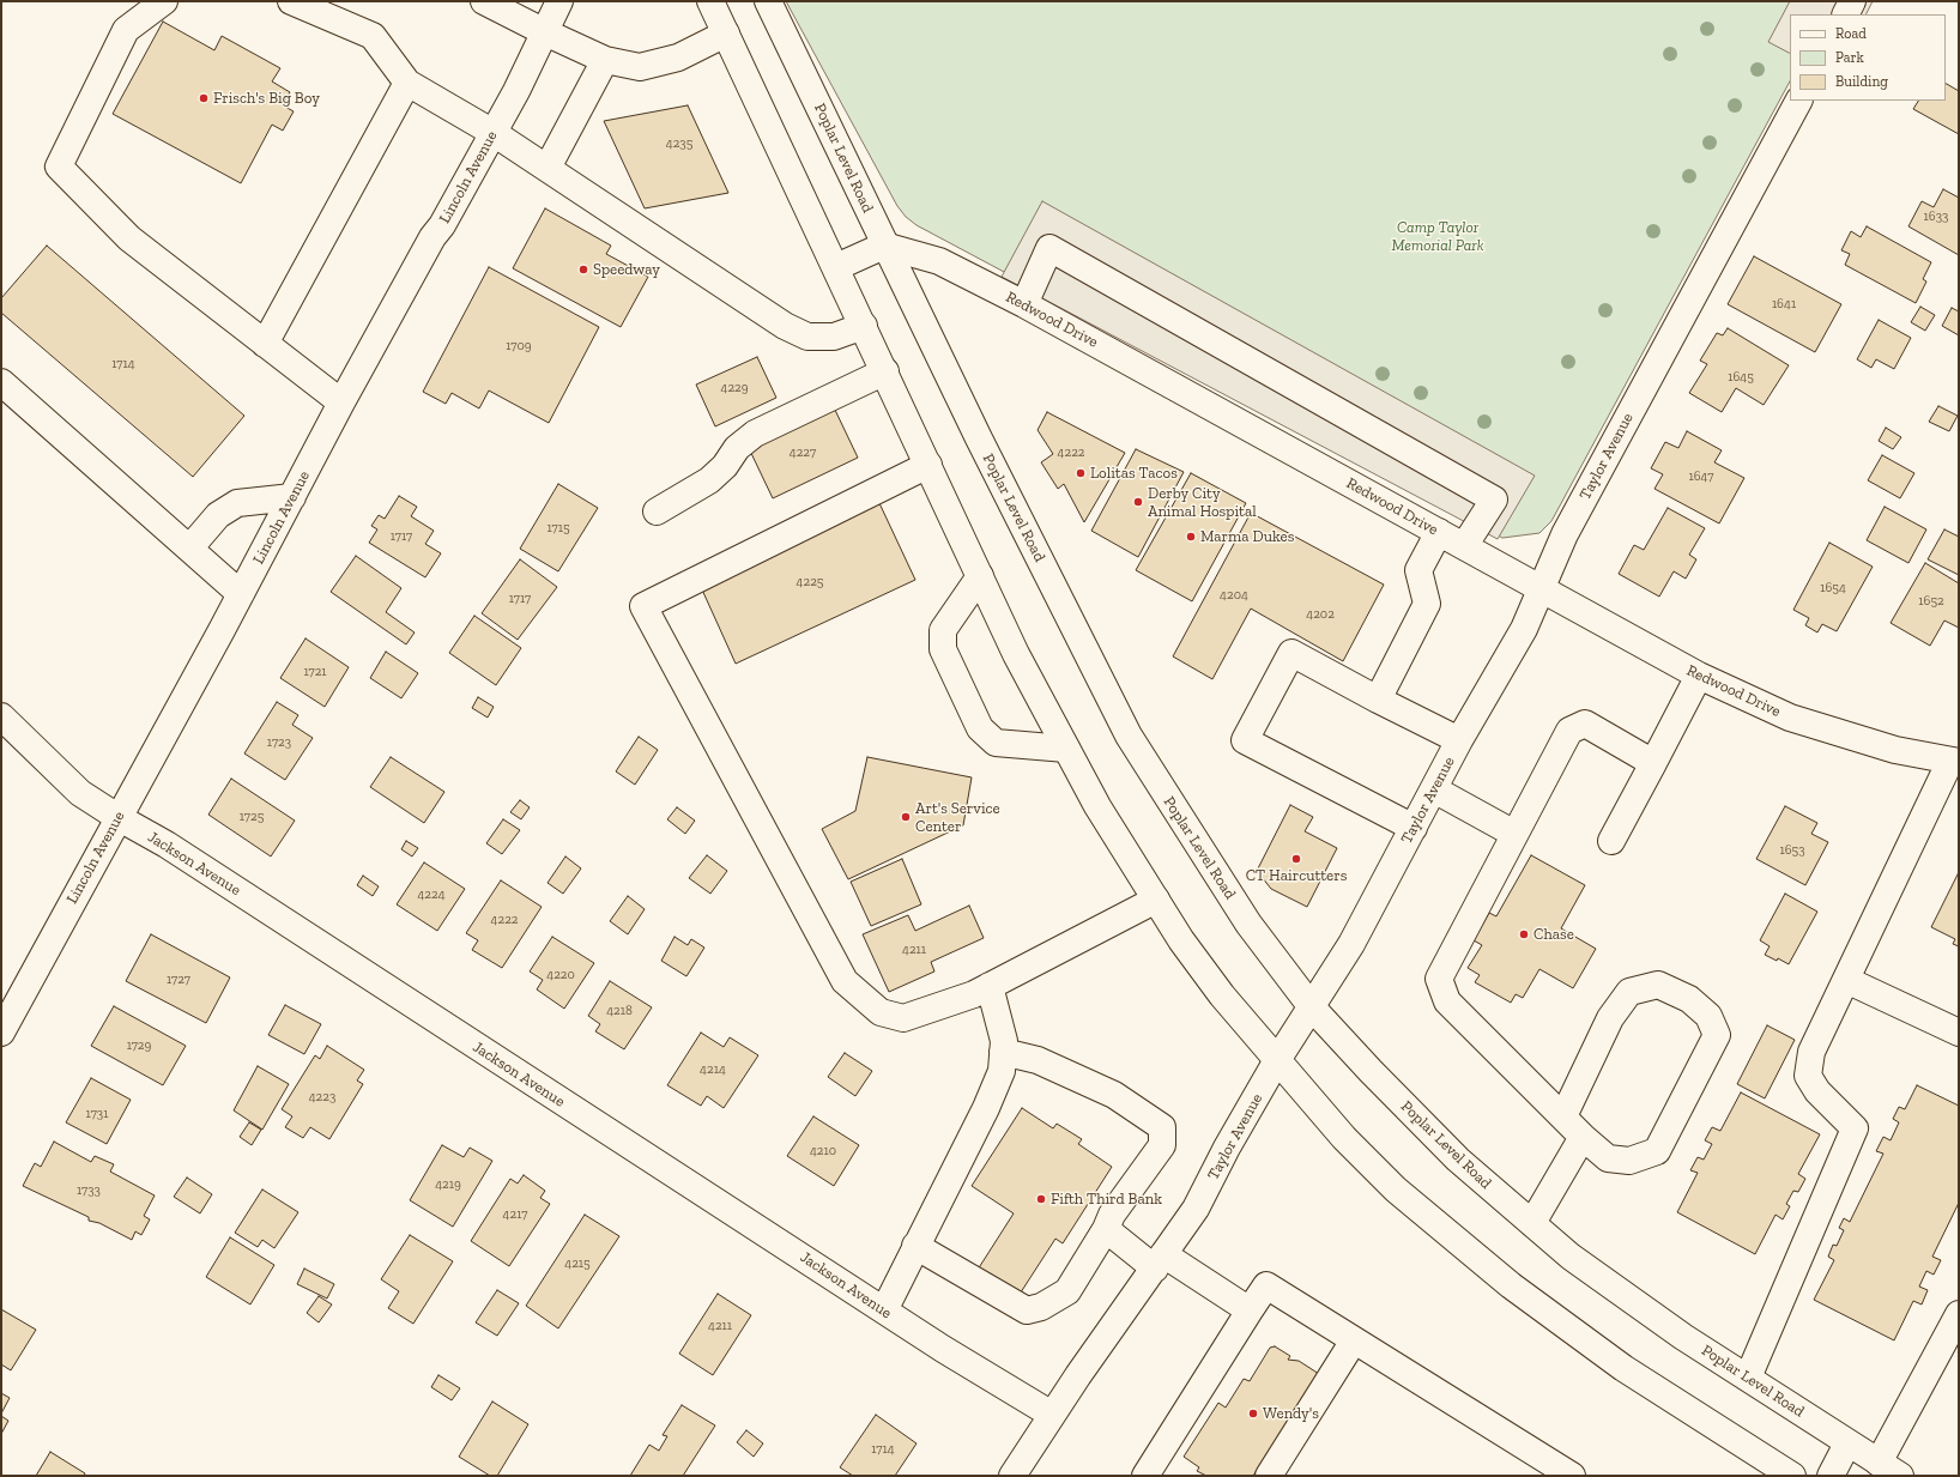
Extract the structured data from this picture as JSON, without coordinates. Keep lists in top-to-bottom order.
{
  "streets": {
    "street": [
      "Poplar Level Road",
      "Lincoln Avenue",
      "Redwood Drive",
      "Taylor Avenue",
      "Jackson Avenue"
    ]
  },
  "crossings": [
    ["Poplar Level Road", "Redwood Drive"],
    ["Poplar Level Road", "Taylor Avenue"],
    ["Lincoln Avenue", "Jackson Avenue"],
    ["Redwood Drive", "Taylor Avenue"],
    ["Taylor Avenue", "Jackson Avenue"]
  ],
  "parks": ["Camp Taylor Memorial Park"],
  "places": [
    "Frisch's Big Boy",
    "Speedway",
    "Lolitas Tacos",
    "Derby City Animal Hospital",
    "Marma Dukes",
    "Art's Service Center",
    "CT Haircutters",
    "Chase",
    "Fifth Third Bank",
    "Wendy's"
  ],
  "house_numbers": [
    "4235",
    "1633",
    "1641",
    "1709",
    "1714",
    "1645",
    "4229",
    "4227",
    "4222",
    "1647",
    "1715",
    "1717",
    "4225",
    "1654",
    "4204",
    "1717",
    "1652",
    "4202",
    "1721",
    "1723",
    "1725",
    "1653",
    "4224",
    "4222",
    "4211",
    "4220",
    "1727",
    "4218",
    "1729",
    "4214",
    "4223",
    "1731",
    "4210",
    "4219",
    "1733",
    "4217",
    "4215",
    "4211",
    "1714"
  ],
  "legend": ["Road", "Park", "Building"]
}
